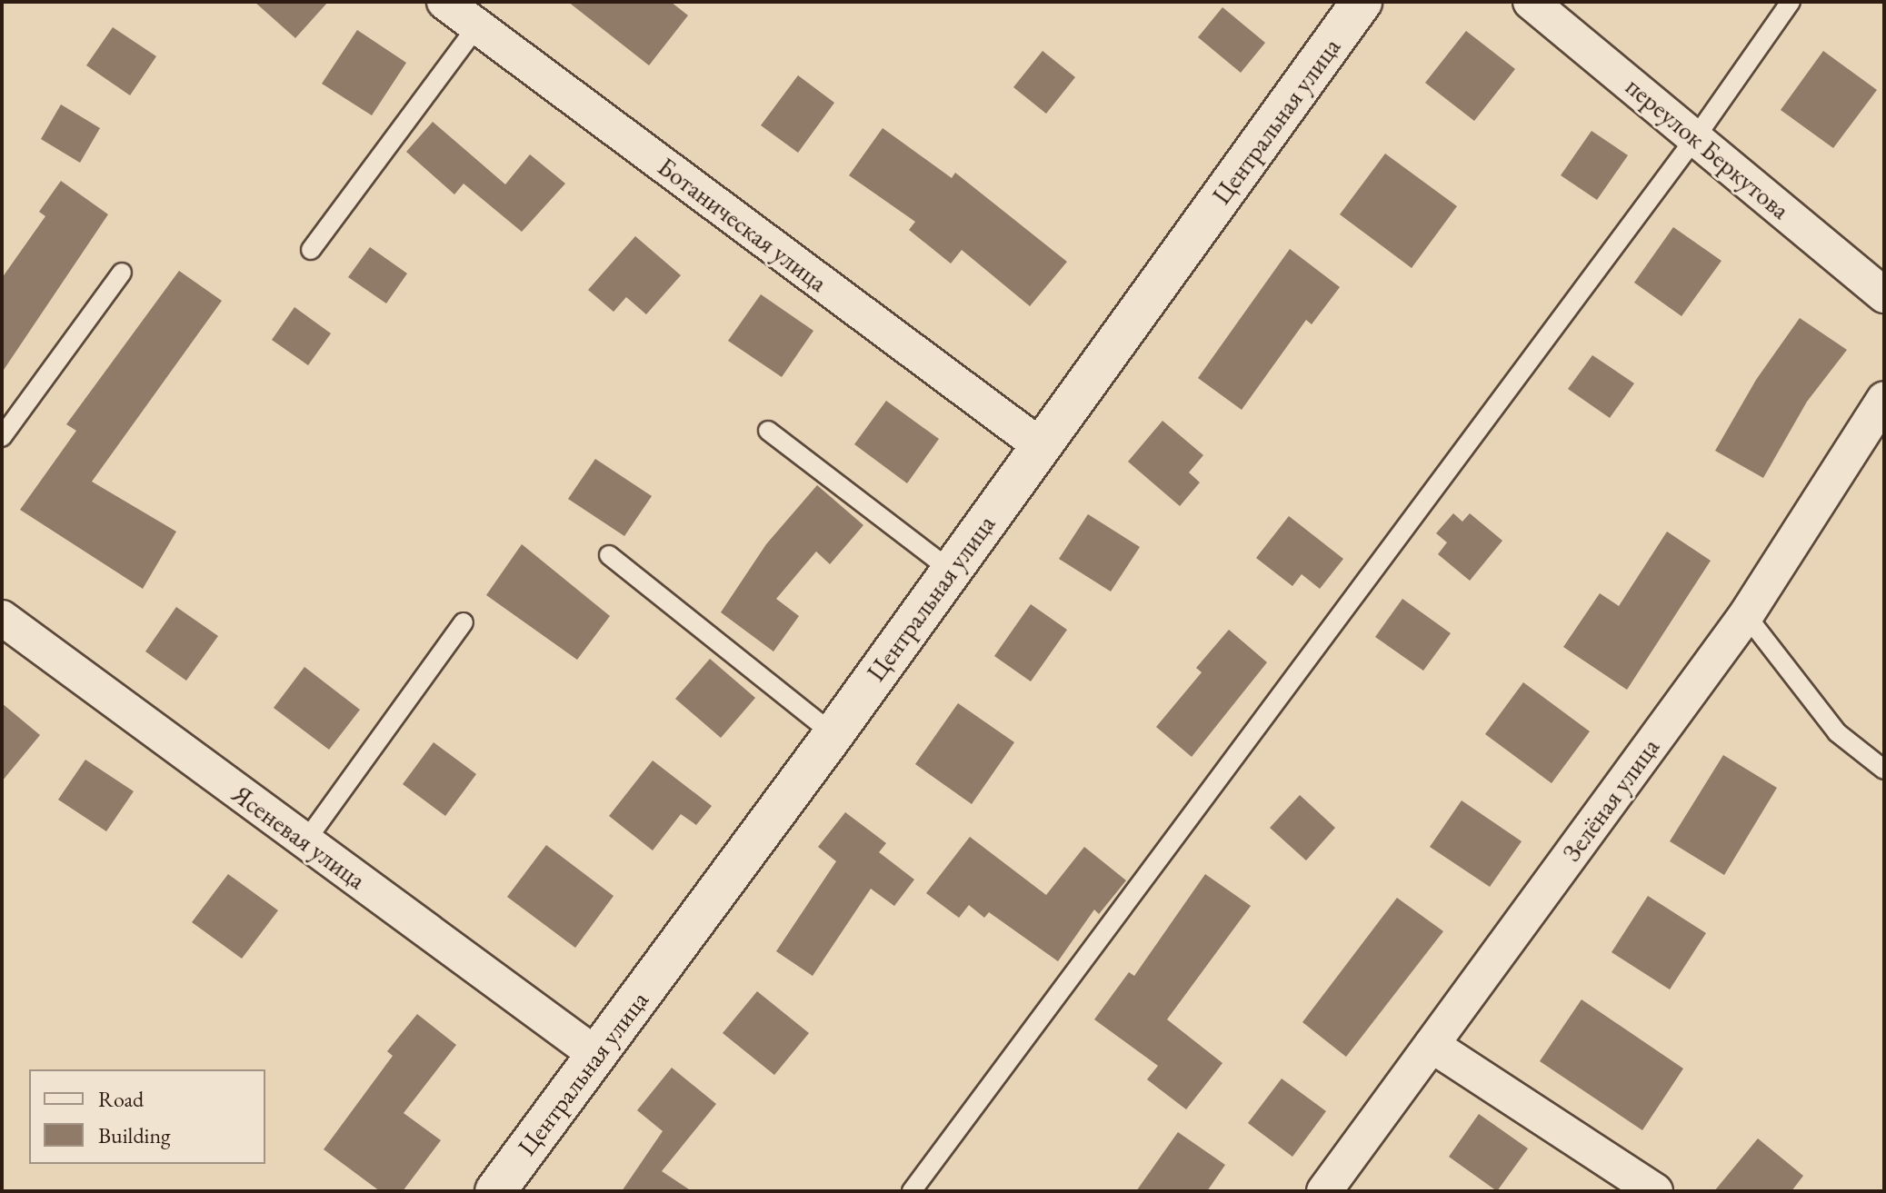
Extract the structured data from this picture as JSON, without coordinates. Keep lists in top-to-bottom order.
{
  "streets": {
    "street": [
      "Центральная улица",
      "переулок Беркутова",
      "Ботаническая улица",
      "Зелёная улица",
      "Ясеневая улица"
    ]
  },
  "crossings": [
    ["Центральная улица", "Ботаническая улица"],
    ["Центральная улица", "Ясеневая улица"]
  ],
  "legend": ["Road", "Building"]
}
